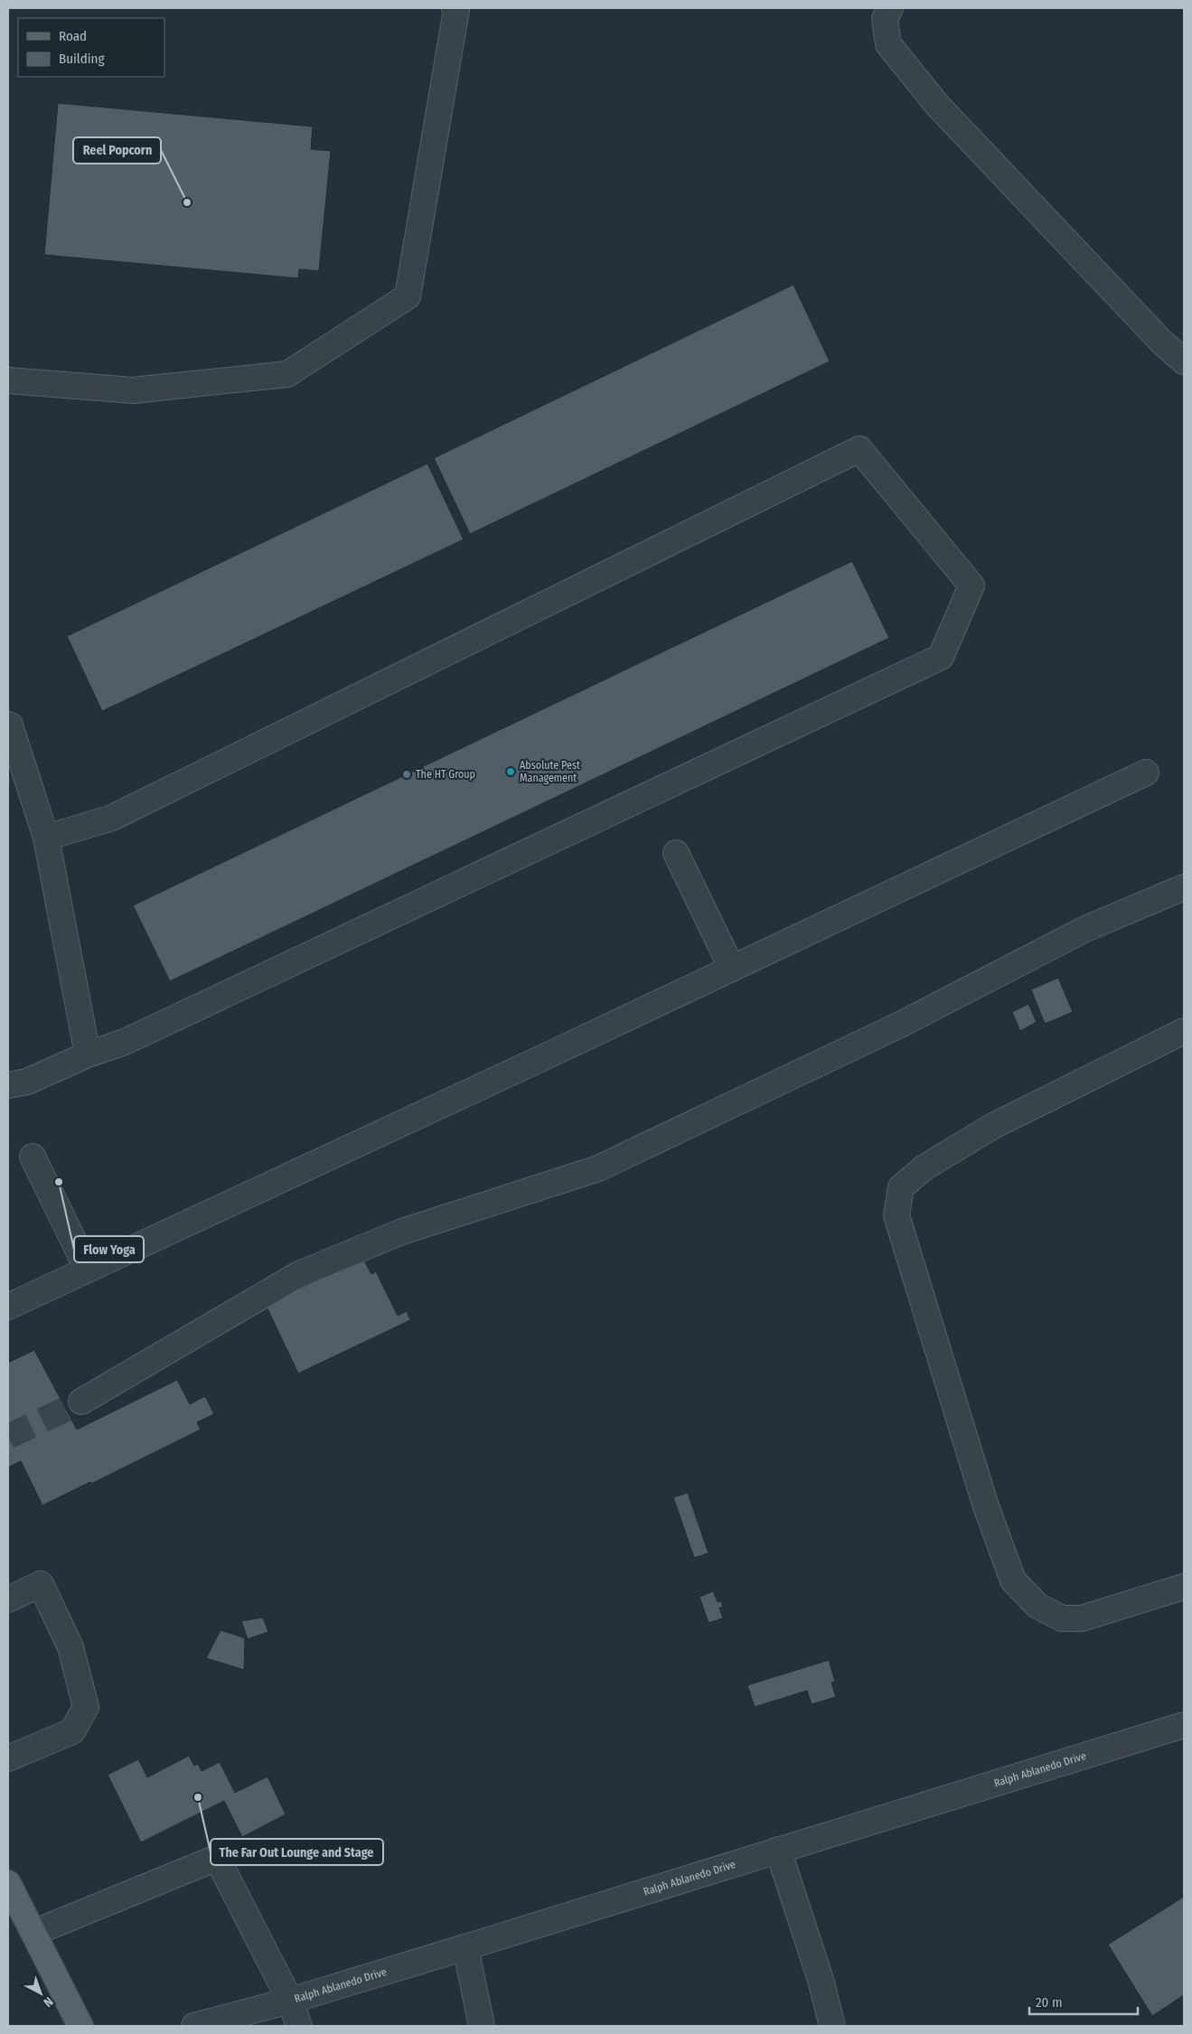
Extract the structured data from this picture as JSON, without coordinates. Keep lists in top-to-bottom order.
{
  "streets": {
    "street": ["Ralph Ablanedo Drive"]
  },
  "places": [
    "Reel Popcorn",
    "Absolute Pest Management",
    "The HT Group",
    "Flow Yoga",
    "The Far Out Lounge and Stage"
  ],
  "legend": ["Road", "Building"],
  "scale_bar": "20 m",
  "north": "bottom right"
}
